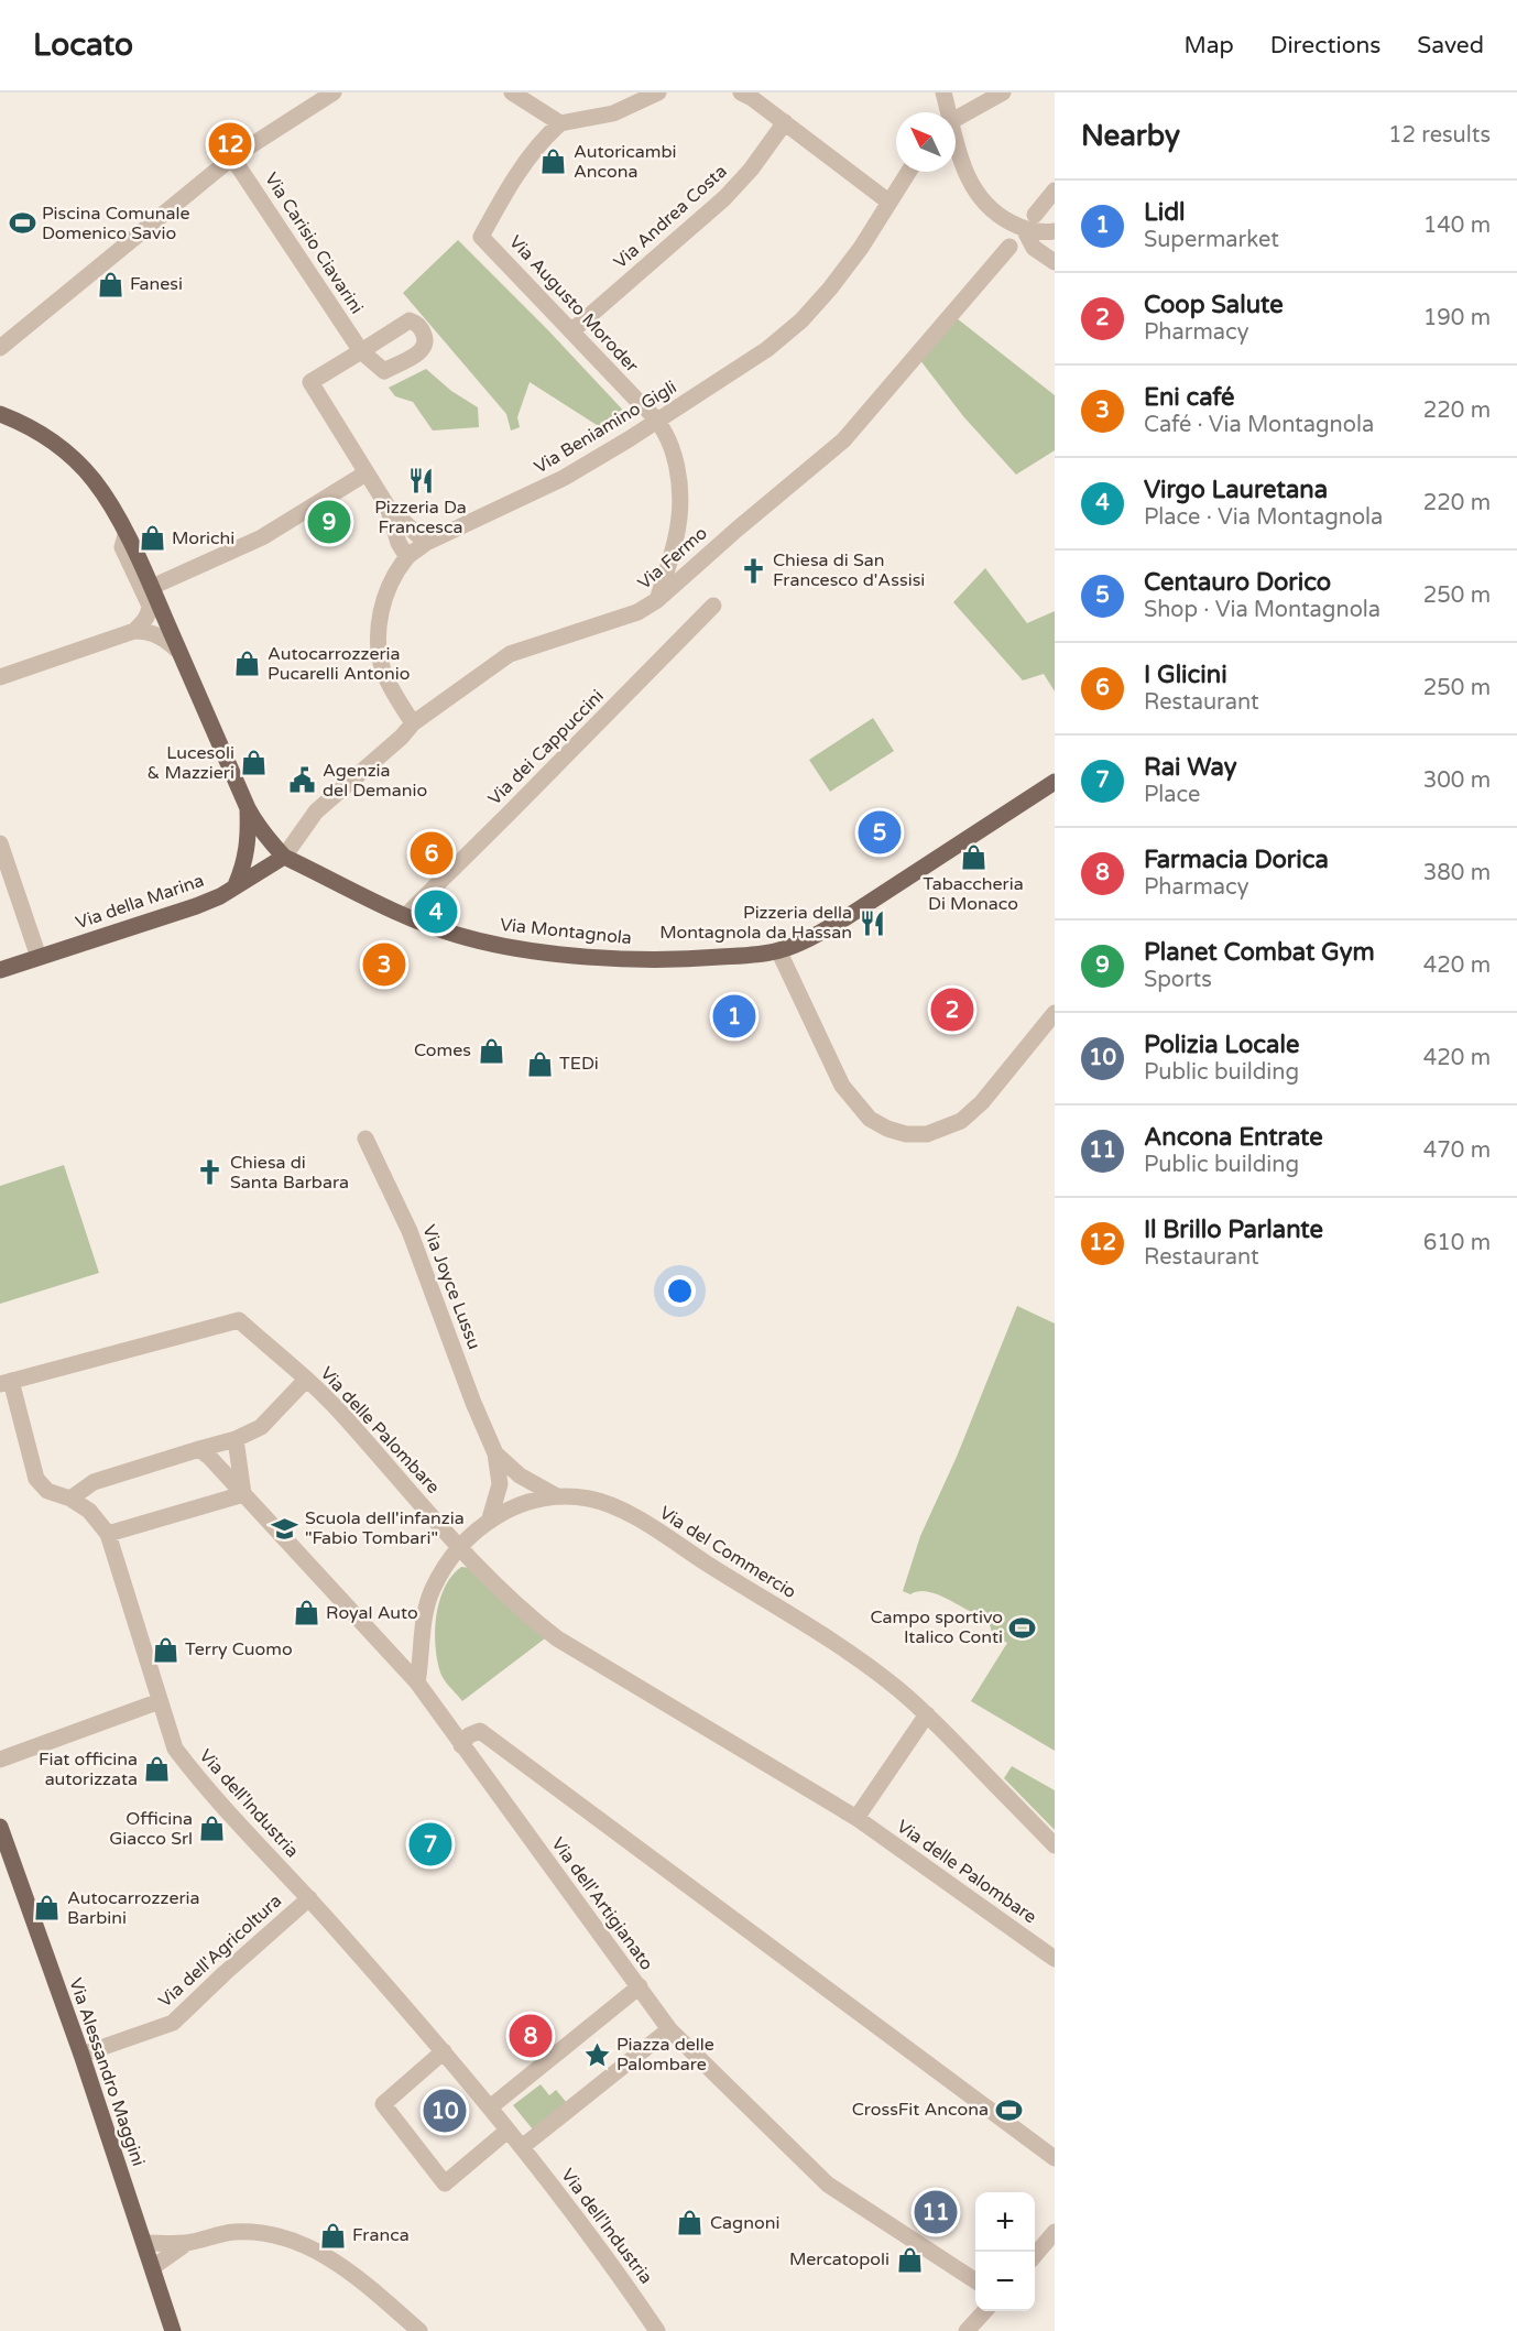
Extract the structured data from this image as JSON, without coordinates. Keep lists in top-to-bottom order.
{
  "streets": {
    "main road": ["Via della Marina", "Via Montagnola", "Via Alessandro Maggini"],
    "street": [
      "Via Andrea Costa",
      "Via Carisio Ciavarini",
      "Via Augusto Moroder",
      "Via Beniamino Gigli",
      "Via Fermo",
      "Via dei Cappuccini",
      "Via Joyce Lussu",
      "Via delle Palombare",
      "Via del Commercio",
      "Via dell'Industria",
      "Via dell'Artigianato",
      "Via dell'Agricoltura"
    ]
  },
  "crossings": [
    ["Via Andrea Costa", "Via Augusto Moroder"],
    ["Via Augusto Moroder", "Via Beniamino Gigli"],
    ["Via Augusto Moroder", "Via Fermo"],
    ["Via Beniamino Gigli", "Via Fermo"],
    ["Via Fermo", "Via della Marina"],
    ["Via Fermo", "Via Montagnola"],
    ["Via dei Cappuccini", "Via Montagnola"],
    ["Via della Marina", "Via Montagnola"],
    ["Via Joyce Lussu", "Via del Commercio"],
    ["Via delle Palombare", "Via del Commercio"],
    ["Via del Commercio", "Via dell'Artigianato"],
    ["Via dell'Industria", "Via dell'Agricoltura"],
    ["Via dell'Agricoltura", "Via Alessandro Maggini"]
  ],
  "places": {
    "shop": [
      "Autoricambi Ancona",
      "Fanesi",
      "Morichi",
      "Autocarrozzeria Pucarelli Antonio",
      "Lucesoli & Mazzieri",
      "Tabaccheria Di Monaco",
      "Comes",
      "TEDi",
      "Royal Auto",
      "Terry Cuomo",
      "Fiat officina autorizzata",
      "Officina Giacco Srl",
      "Autocarrozzeria Barbini",
      "Cagnoni",
      "Franca",
      "Mercatopoli"
    ],
    "sports": ["Piscina Comunale Domenico Savio", "Campo sportivo Italico Conti", "CrossFit Ancona"],
    "restaurant": ["Pizzeria Da Francesca", "Pizzeria della Montagnola da Hassan"],
    "church": ["Chiesa di San Francesco d'Assisi", "Chiesa di Santa Barbara"],
    "public building": ["Agenzia del Demanio"],
    "school or university": ["Scuola dell'infanzia \"Fabio Tombari\""],
    "place": ["Piazza delle Palombare"]
  },
  "north": "top left",
  "page": {
    "header": "Locato",
    "nav": ["Map", "Directions", "Saved"],
    "heading": ["Nearby", "12 results"],
    "pins": [
      "12",
      "9",
      "5",
      "6",
      "4",
      "3",
      "2",
      "1",
      "7",
      "8",
      "10",
      "11"
    ],
    "list": [
      {
        "mark": "1",
        "name": "Lidl",
        "note": "Supermarket",
        "value": "140 m"
      },
      {
        "mark": "2",
        "name": "Coop Salute",
        "note": "Pharmacy",
        "value": "190 m"
      },
      {
        "mark": "3",
        "name": "Eni café",
        "note": "Café · Via Montagnola",
        "value": "220 m"
      },
      {
        "mark": "4",
        "name": "Virgo Lauretana",
        "note": "Place · Via Montagnola",
        "value": "220 m"
      },
      {
        "mark": "5",
        "name": "Centauro Dorico",
        "note": "Shop · Via Montagnola",
        "value": "250 m"
      },
      {
        "mark": "6",
        "name": "I Glicini",
        "note": "Restaurant",
        "value": "250 m"
      },
      {
        "mark": "7",
        "name": "Rai Way",
        "note": "Place",
        "value": "300 m"
      },
      {
        "mark": "8",
        "name": "Farmacia Dorica",
        "note": "Pharmacy",
        "value": "380 m"
      },
      {
        "mark": "9",
        "name": "Planet Combat Gym",
        "note": "Sports",
        "value": "420 m"
      },
      {
        "mark": "10",
        "name": "Polizia Locale",
        "note": "Public building",
        "value": "420 m"
      },
      {
        "mark": "11",
        "name": "Ancona Entrate",
        "note": "Public building",
        "value": "470 m"
      },
      {
        "mark": "12",
        "name": "Il Brillo Parlante",
        "note": "Restaurant",
        "value": "610 m"
      }
    ],
    "map_buttons": ["+", "−"]
  }
}
